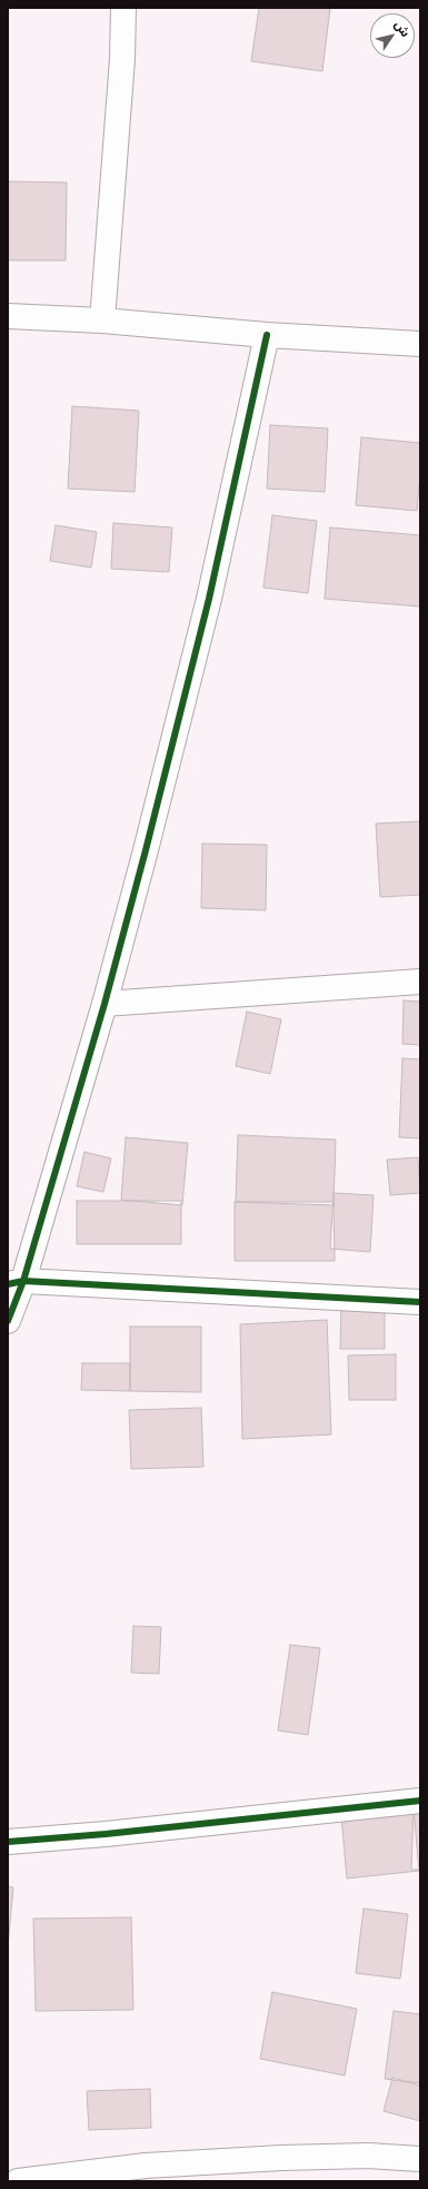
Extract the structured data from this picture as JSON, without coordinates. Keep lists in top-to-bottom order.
{
  "north": "top right"
}
